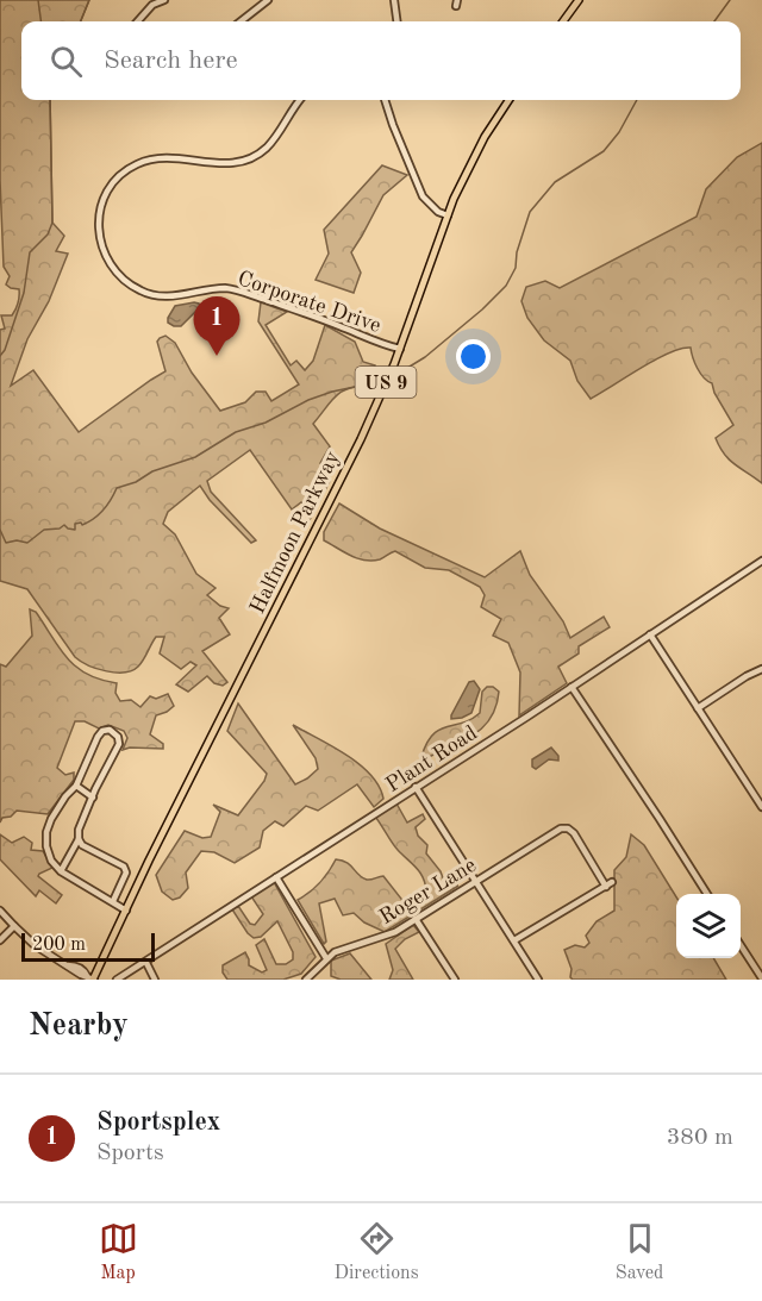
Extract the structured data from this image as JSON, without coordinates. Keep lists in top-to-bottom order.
{
  "streets": {
    "main road": ["US 9", "Halfmoon Parkway"],
    "street": ["Corporate Drive", "Plant Road", "Roger Lane"]
  },
  "crossings": [
    ["Corporate Drive", "Halfmoon Parkway"]
  ],
  "scale_bar": "200 m",
  "page": {
    "search": "Search here",
    "pins": "1",
    "scale": "200 m",
    "heading": "Nearby",
    "list": [
      {
        "mark": "1",
        "name": "Sportsplex",
        "note": "Sports",
        "value": "380 m"
      }
    ],
    "nav": ["Map", "Directions", "Saved"]
  }
}
